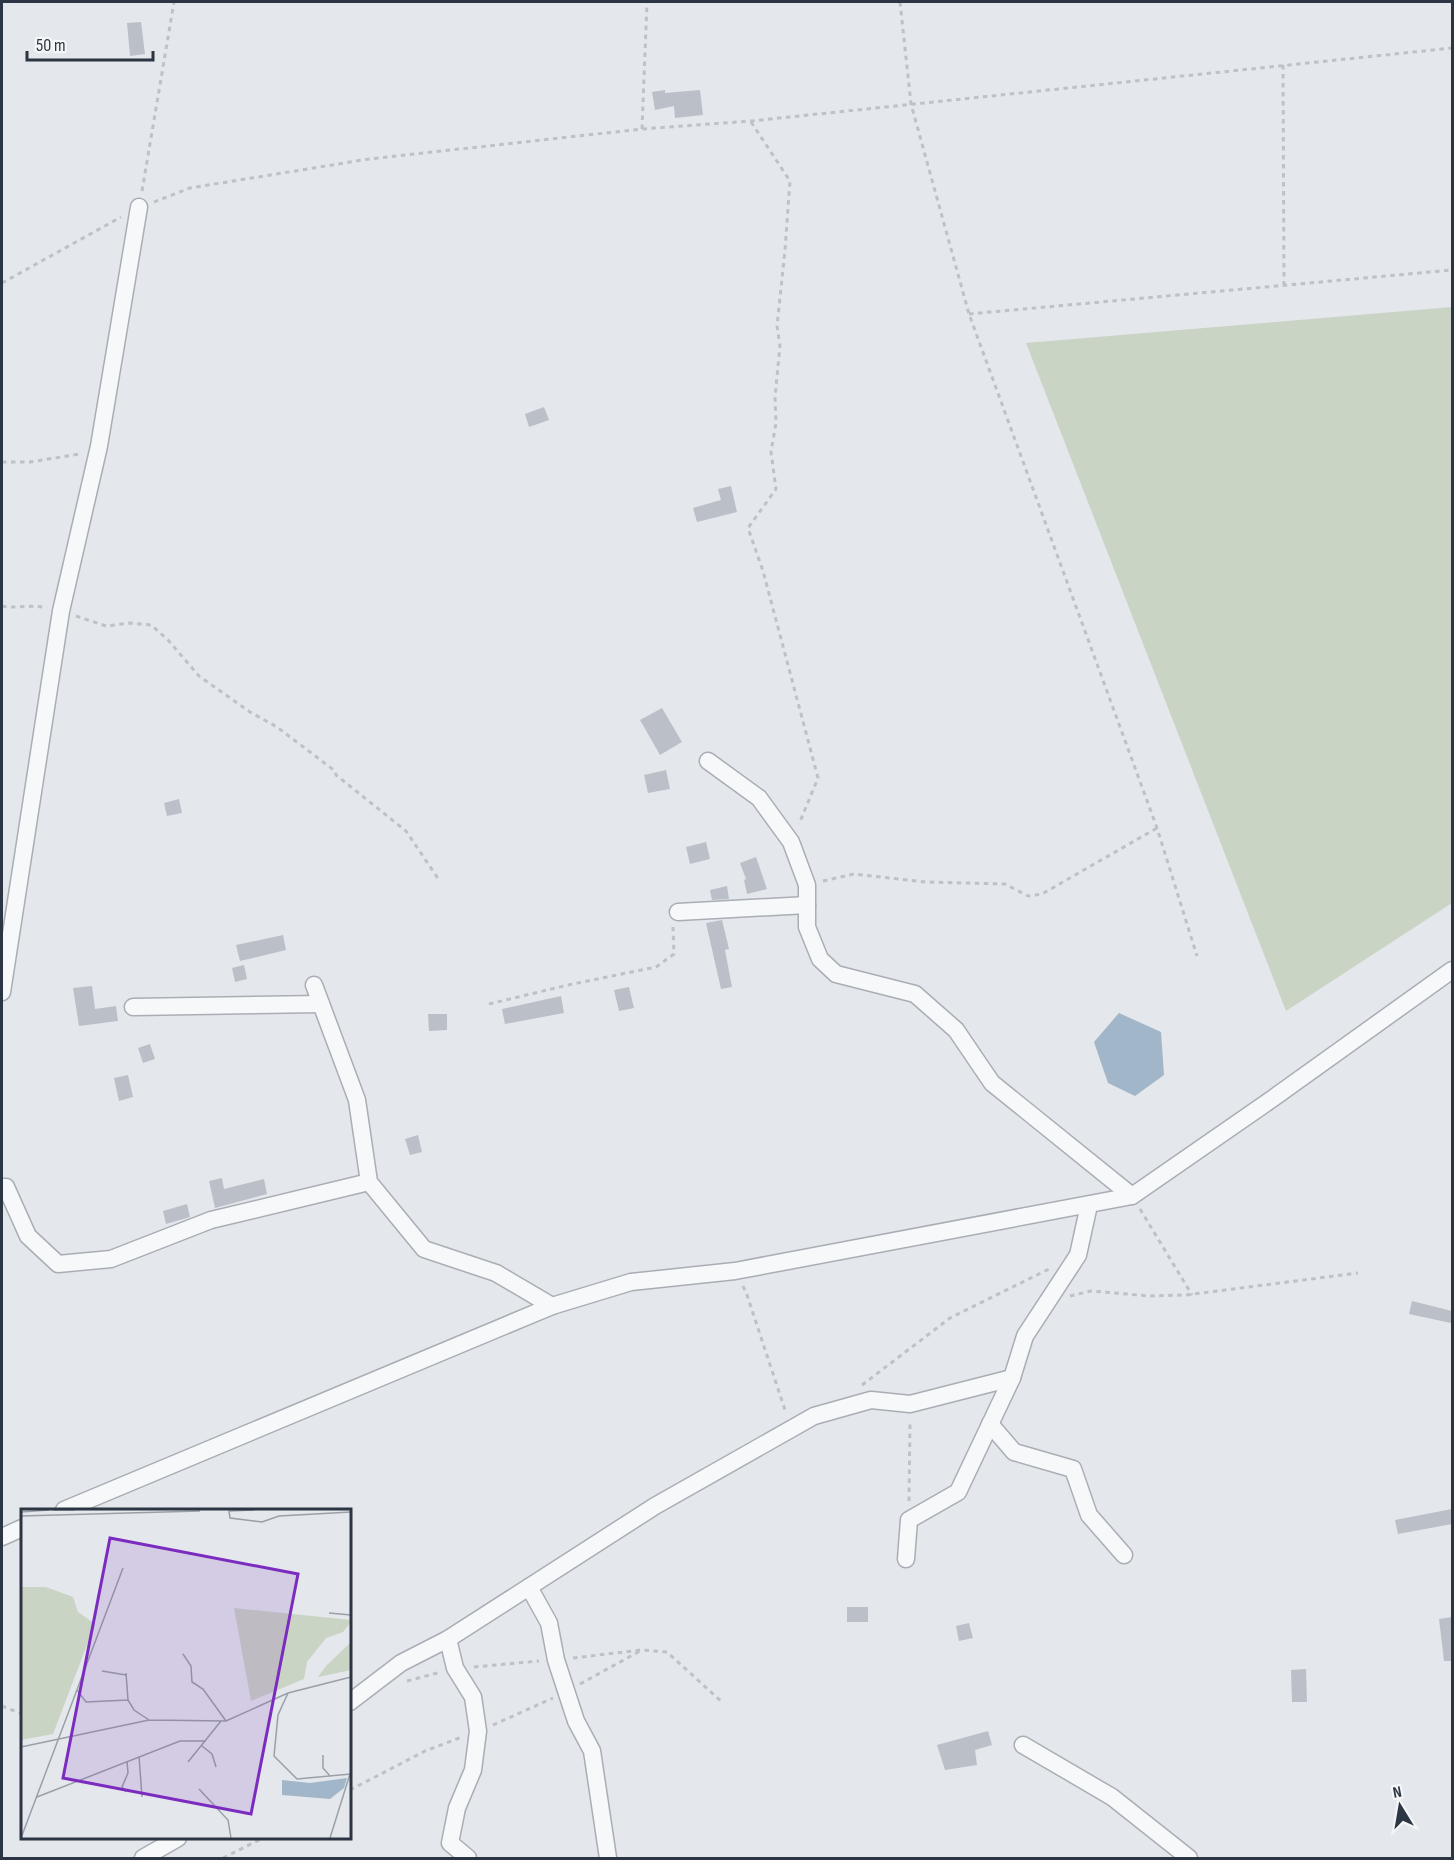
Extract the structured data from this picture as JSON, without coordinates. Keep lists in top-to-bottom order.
{
  "scale_bar": "50 m",
  "north": "top"
}
